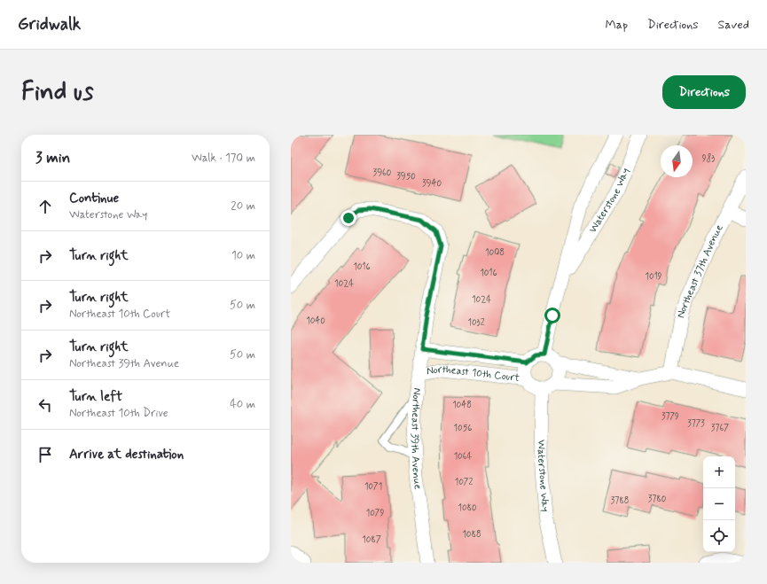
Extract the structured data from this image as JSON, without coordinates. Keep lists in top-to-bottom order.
{
  "streets": {
    "street": [
      "Waterstone Way",
      "Northeast 37th Avenue",
      "Northeast 10th Court",
      "Northeast 39th Avenue"
    ]
  },
  "crossings": [
    ["Waterstone Way", "Northeast 10th Court"],
    ["Northeast 10th Court", "Northeast 39th Avenue"]
  ],
  "house_numbers": [
    "983",
    "3960",
    "3950",
    "3940",
    "1008",
    "1016",
    "1016",
    "1019",
    "1024",
    "1024",
    "1040",
    "1032",
    "1048",
    "3779",
    "3773",
    "1056",
    "3767",
    "1064",
    "1072",
    "1071",
    "3780",
    "3788",
    "1080",
    "1079",
    "1088",
    "1087"
  ],
  "north": "bottom",
  "page": {
    "header": "Gridwalk",
    "nav": ["Map", "Directions", "Saved"],
    "buttons": "Directions",
    "title": "Find us",
    "heading": ["3 min", "Walk · 170 m"],
    "list": [
      ["Continue", "Waterstone Way", "20 m"],
      ["Turn right", "10 m"],
      ["Turn right", "Northeast 10th Court", "50 m"],
      ["Turn right", "Northeast 39th Avenue", "50 m"],
      ["Turn left", "Northeast 10th Drive", "40 m"],
      "Arrive at destination"
    ],
    "map_buttons": ["+", "−"]
  }
}
